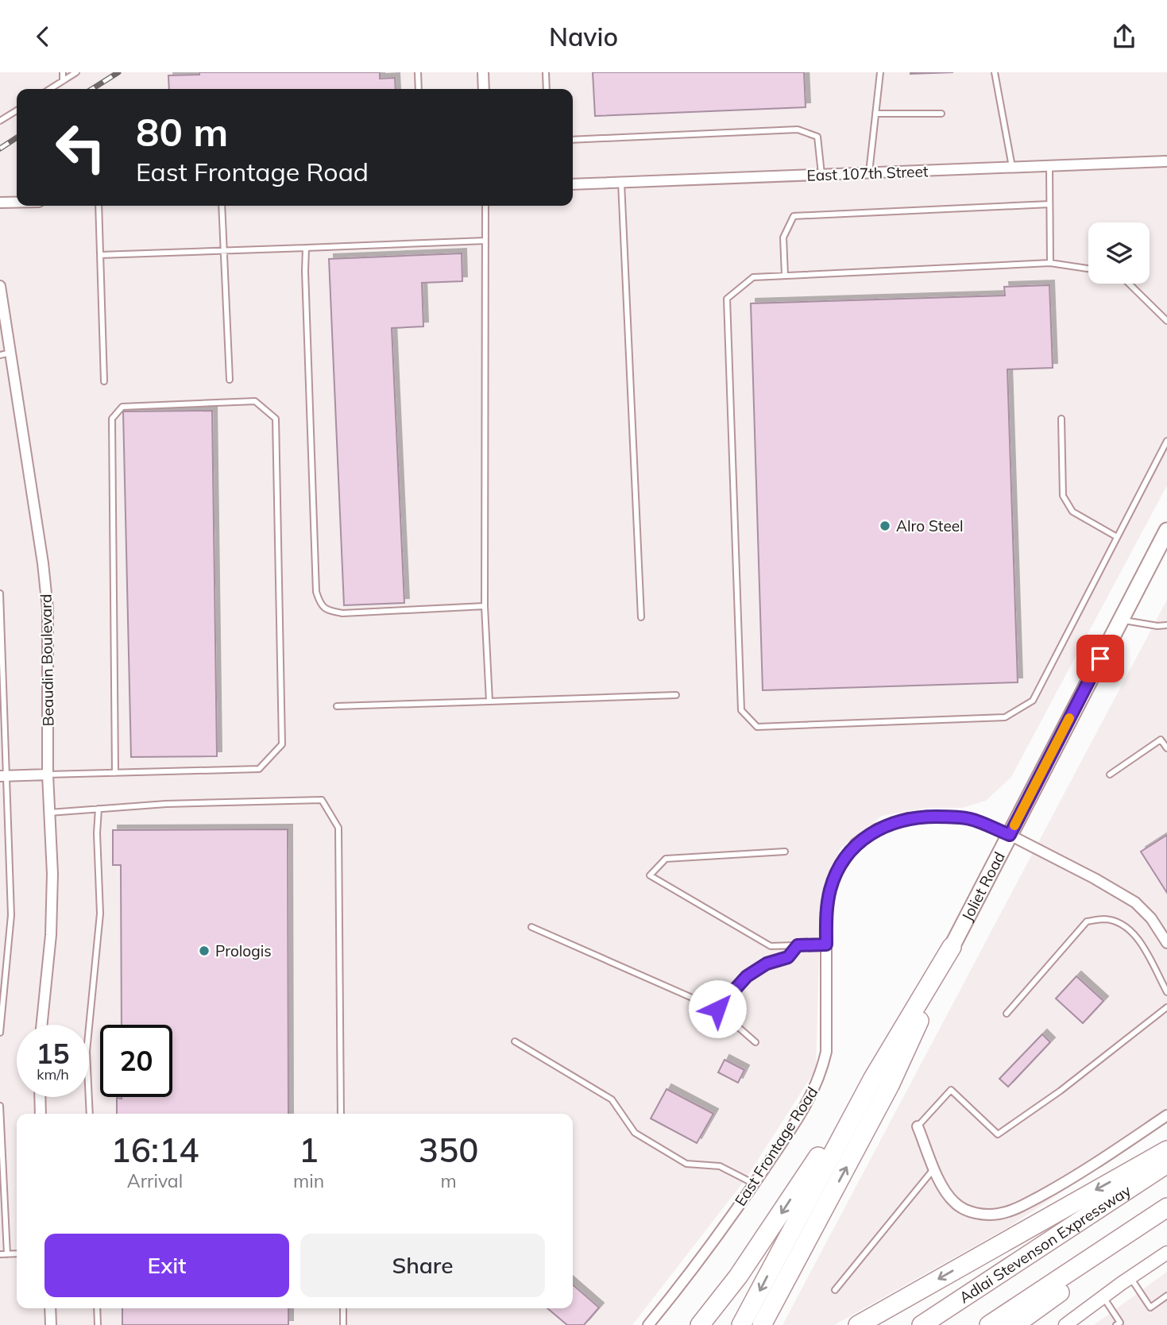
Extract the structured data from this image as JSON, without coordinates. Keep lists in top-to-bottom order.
{
  "streets": {
    "highway": ["Adlai Stevenson Expressway"],
    "main road": ["Joliet Road"],
    "street": ["East 107th Street", "Beaudin Boulevard", "East Frontage Road"]
  },
  "crossings": [
    ["Joliet Road", "East Frontage Road"]
  ],
  "places": ["Alro Steel", "Prologis"],
  "page": {
    "header": "Navio",
    "turn": ["80 m", "East Frontage Road"],
    "speed": "15 km/h",
    "limit": "20",
    "eta": [
      "16:14",
      "Arrival",
      "1",
      "min",
      "350",
      "m"
    ],
    "buttons": ["Exit", "Share"]
  }
}
